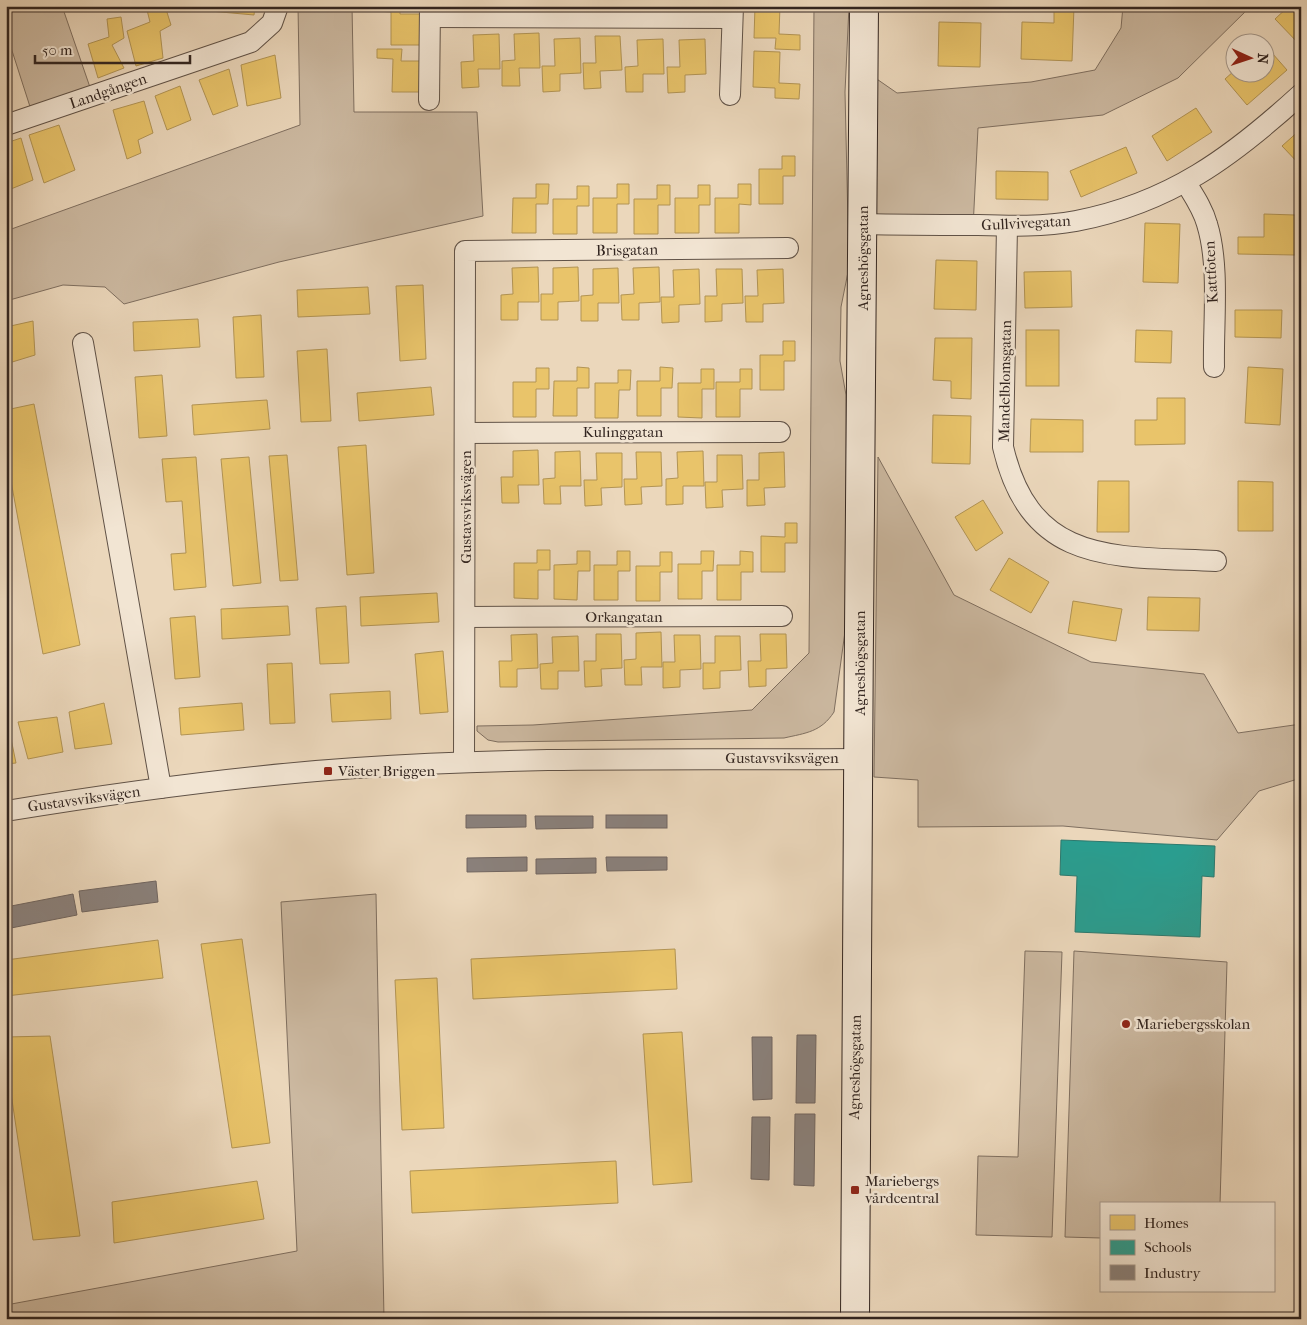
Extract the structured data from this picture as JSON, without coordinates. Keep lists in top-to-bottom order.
{
  "streets": {
    "street": [
      "Landgången",
      "Gullvivegatan",
      "Brisgatan",
      "Agneshögsgatan",
      "Kattfoten",
      "Mandelblomsgatan",
      "Kulinggatan",
      "Gustavsviksvägen",
      "Orkangatan"
    ]
  },
  "crossings": [
    ["Gullvivegatan", "Agneshögsgatan"],
    ["Gullvivegatan", "Kattfoten"],
    ["Gullvivegatan", "Mandelblomsgatan"],
    ["Brisgatan", "Gustavsviksvägen"],
    ["Agneshögsgatan", "Gustavsviksvägen"],
    ["Kulinggatan", "Gustavsviksvägen"],
    ["Gustavsviksvägen", "Orkangatan"]
  ],
  "places": {
    "transit": ["Väster Briggen", "Mariebergs vårdcentral"],
    "other": ["Mariebergsskolan"]
  },
  "legend": ["Homes", "Schools", "Industry"],
  "scale_bar": "50 m",
  "north": "right"
}
